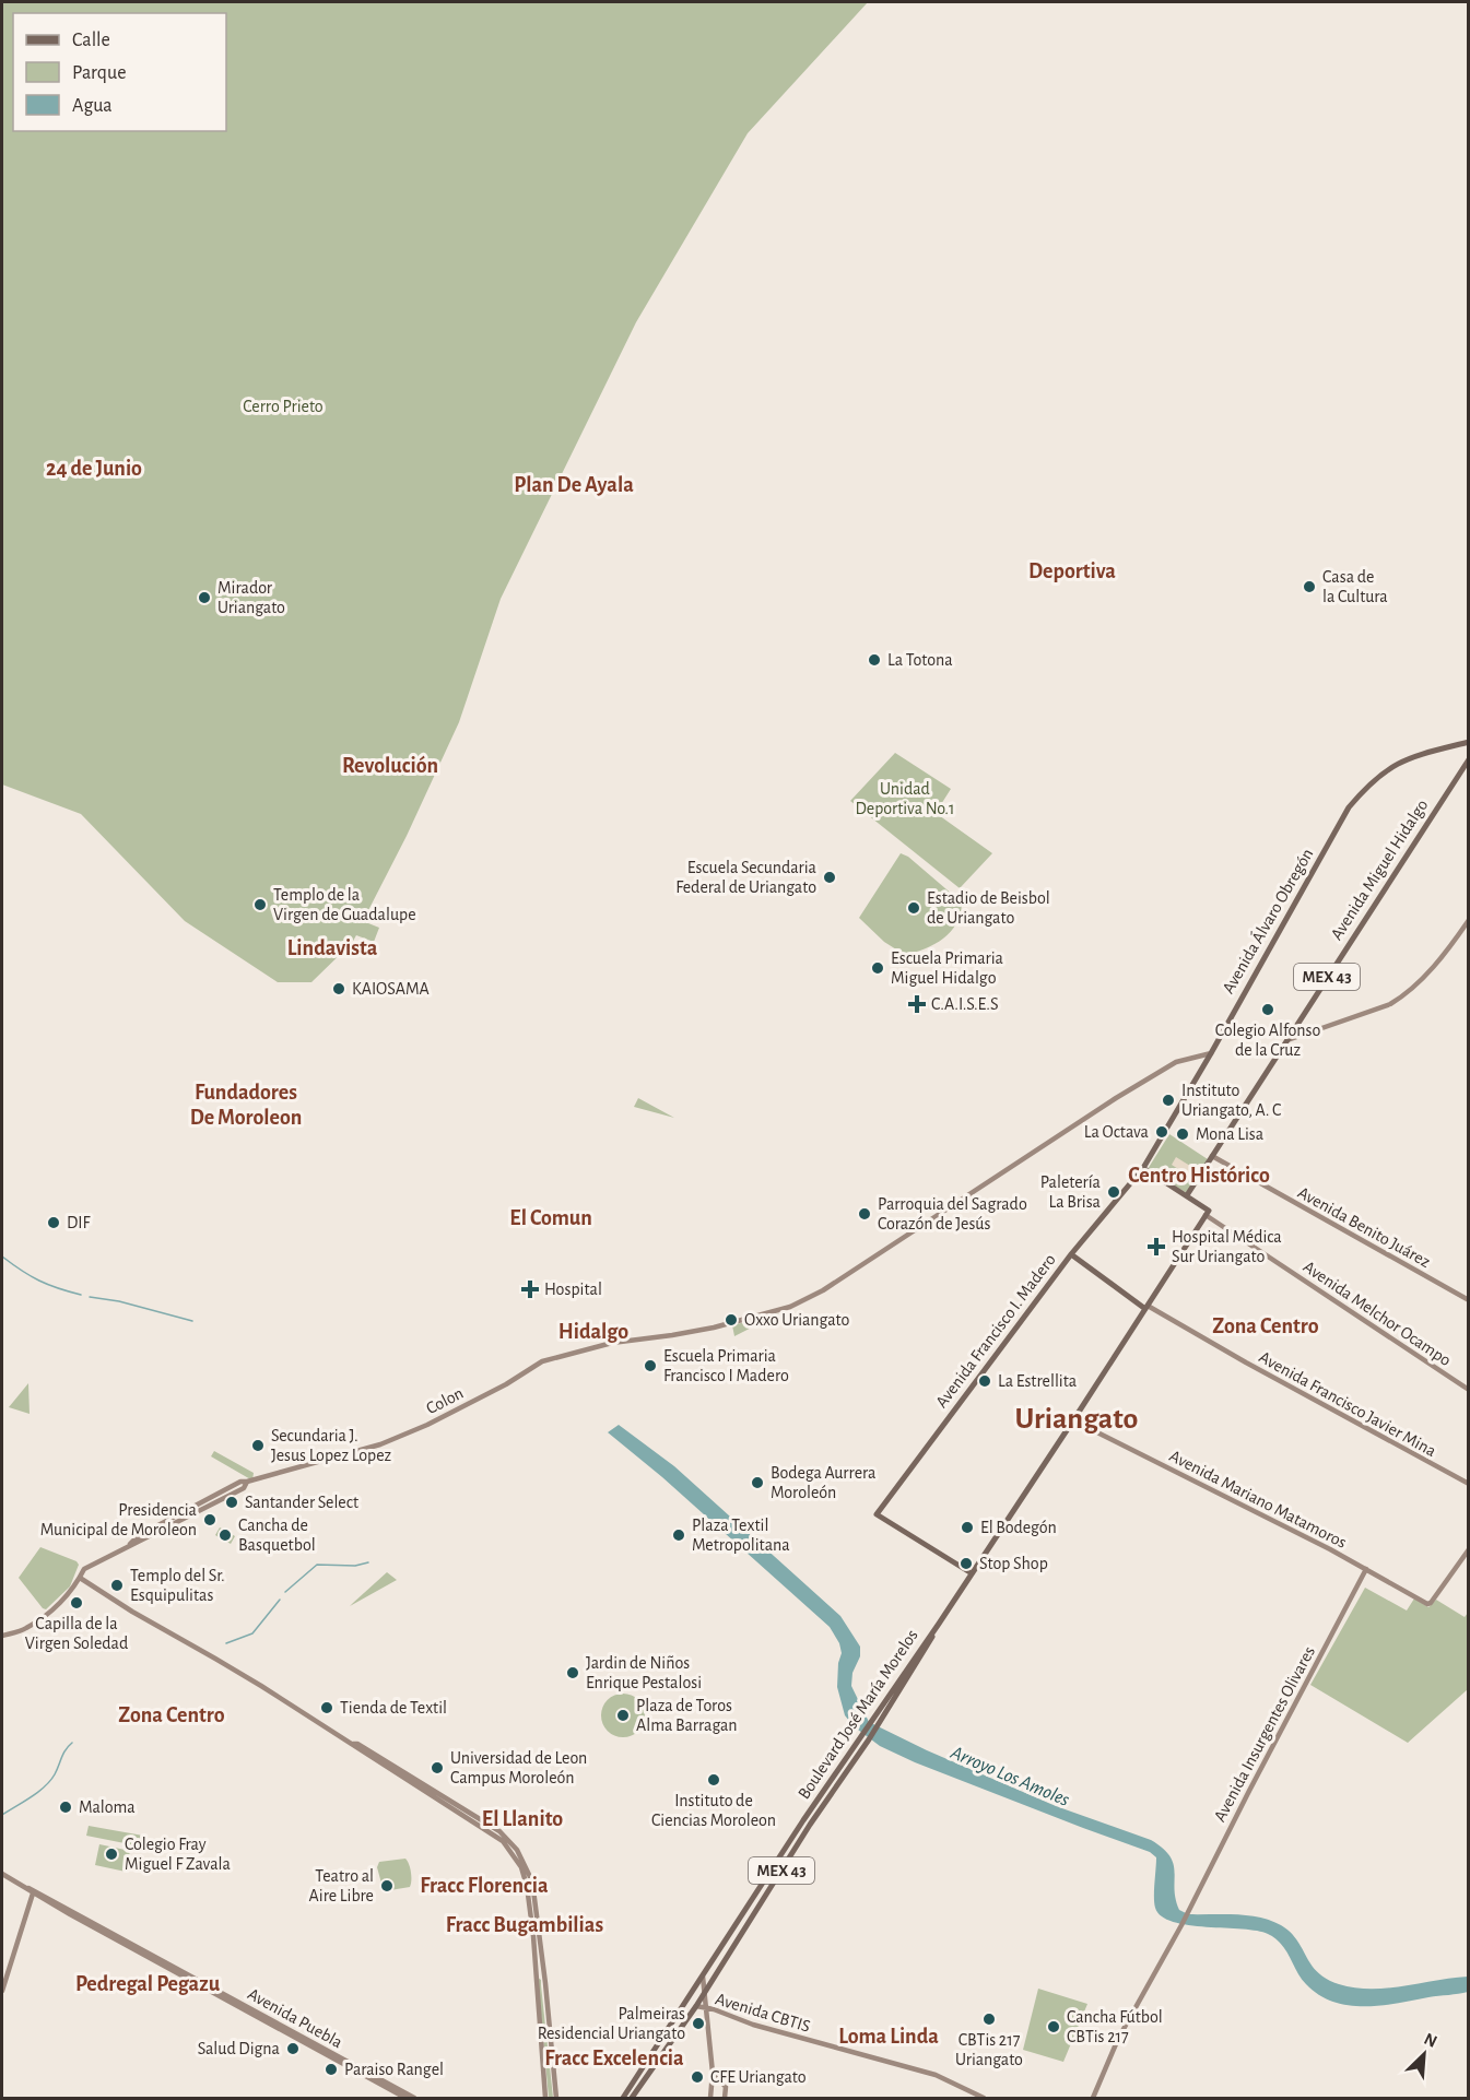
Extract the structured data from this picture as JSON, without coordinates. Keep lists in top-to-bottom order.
{
  "streets": {
    "main road": [
      "Avenida Miguel Hidalgo",
      "Avenida Álvaro Obregón",
      "MEX 43",
      "Avenida Francisco I. Madero",
      "Boulevard José María Morelos"
    ],
    "street": [
      "Avenida Benito Juárez",
      "Avenida Melchor Ocampo",
      "Colon",
      "Avenida Francisco Javier Mina",
      "Avenida Mariano Matamoros",
      "Avenida Insurgentes Olivares",
      "Avenida CBTIS",
      "Avenida Puebla"
    ]
  },
  "crossings": [
    ["Avenida Miguel Hidalgo", "Avenida Benito Juárez"],
    ["Avenida Álvaro Obregón", "Avenida Francisco I. Madero"],
    ["Avenida Álvaro Obregón", "Colon"],
    ["MEX 43", "Avenida Melchor Ocampo"],
    ["MEX 43", "Avenida Francisco I. Madero"],
    ["MEX 43", "Avenida Francisco Javier Mina"],
    ["MEX 43", "Avenida Mariano Matamoros"],
    ["MEX 43", "Boulevard José María Morelos"],
    ["Avenida Francisco I. Madero", "Boulevard José María Morelos"],
    ["Avenida Mariano Matamoros", "Avenida Insurgentes Olivares"],
    ["Boulevard José María Morelos", "Avenida CBTIS"]
  ],
  "districts": [
    "24 de Junio",
    "Plan De Ayala",
    "Deportiva",
    "Revolución",
    "Lindavista",
    "Fundadores De Moroleon",
    "Centro Histórico",
    "El Comun",
    "Zona Centro",
    "Hidalgo",
    "Uriangato",
    "Zona Centro",
    "El Llanito",
    "Fracc Florencia",
    "Fracc Bugambilias",
    "Pedregal Pegazu",
    "Loma Linda",
    "Fracc Excelencia"
  ],
  "water": ["Arroyo Los Amoles"],
  "parks": ["Cerro Prieto", "Unidad Deportiva No.1"],
  "places": {
    "other": [
      "Casa de la Cultura",
      "Mirador Uriangato",
      "La Totona",
      "Escuela Secundaria Federal de Uriangato",
      "Templo de la Virgen de Guadalupe",
      "Estadio de Beisbol de Uriangato",
      "Escuela Primaria Miguel Hidalgo",
      "KAIOSAMA",
      "Colegio Alfonso de la Cruz",
      "Instituto Uriangato, A. C",
      "La Octava",
      "Mona Lisa",
      "Paletería La Brisa",
      "Parroquia del Sagrado Corazón de Jesús",
      "DIF",
      "Oxxo Uriangato",
      "Escuela Primaria Francisco I Madero",
      "La Estrellita",
      "Secundaria J. Jesus Lopez Lopez",
      "Bodega Aurrera Moroleón",
      "Santander Select",
      "Presidencia Municipal de Moroleon",
      "El Bodegón",
      "Cancha de Basquetbol",
      "Plaza Textil Metropolitana",
      "Stop Shop",
      "Templo del Sr. Esquipulitas",
      "Capilla de la Virgen Soledad",
      "Jardin de Niños Enrique Pestalosi",
      "Tienda de Textil",
      "Plaza de Toros Alma Barragan",
      "Universidad de Leon Campus Moroleón",
      "Instituto de Ciencias Moroleon",
      "Maloma",
      "Colegio Fray Miguel F Zavala",
      "Teatro al Aire Libre",
      "CBTis 217 Uriangato",
      "Palmeiras Residencial Uriangato",
      "Cancha Fútbol CBTis 217",
      "Salud Digna",
      "Paraiso Rangel",
      "CFE Uriangato"
    ],
    "health": ["C.A.I.S.E.S", "Hospital Médica Sur Uriangato", "Hospital"]
  },
  "legend": ["Calle", "Parque", "Agua"],
  "north": "top right"
}
